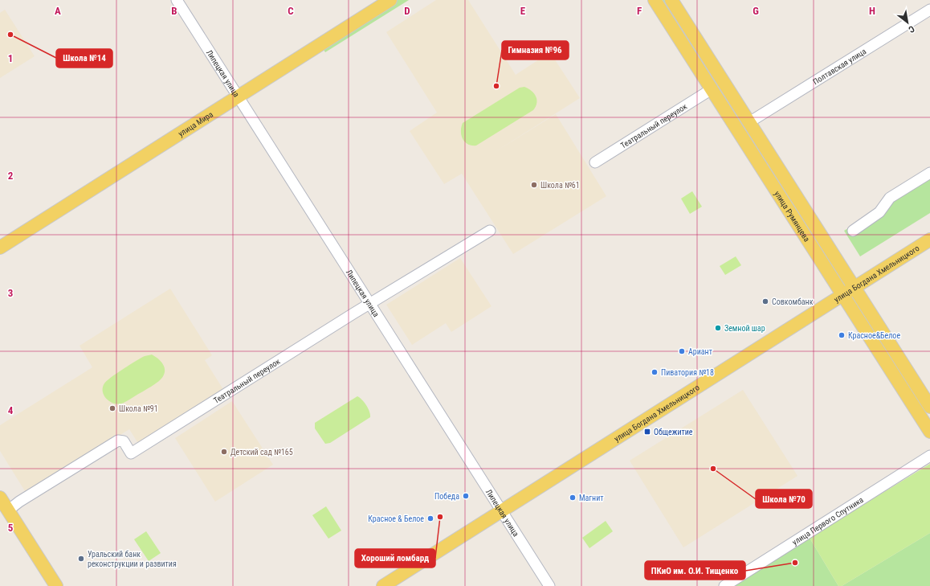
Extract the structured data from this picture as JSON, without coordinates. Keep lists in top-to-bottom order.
{
  "streets": {
    "main road": ["улица Мира", "улица Румянцева", "улица Богдана Хмельницкого"],
    "street": [
      "Полтавская улица",
      "Липецкая улица",
      "Театральный переулок",
      "улица Первого Спутника"
    ]
  },
  "crossings": [
    ["Полтавская улица", "улица Румянцева"],
    ["Липецкая улица", "улица Мира"],
    ["Липецкая улица", "Театральный переулок"],
    ["Липецкая улица", "улица Богдана Хмельницкого"],
    ["Театральный переулок", "улица Румянцева"],
    ["улица Румянцева", "улица Богдана Хмельницкого"]
  ],
  "places": {
    "other": [
      "Школа №14",
      "Гимназия №96",
      "Школа №61",
      "Совкомбанк",
      "Земной шар",
      "Красное&Белое",
      "Ариант",
      "Пиватория №18",
      "Школа №91",
      "Детский сад №165",
      "Школа №70",
      "Победа",
      "Магнит",
      "Хороший ломбард",
      "Красное & Белое",
      "Уральский банк реконструкции и развития",
      "ПКиО им. О.И. Тищенко"
    ],
    "transit": ["Общежитие"]
  },
  "north": "bottom right",
  "grid": {
    "columns": [
      "A",
      "B",
      "C",
      "D",
      "E",
      "F",
      "G",
      "H"
    ],
    "rows": [
      "1",
      "2",
      "3",
      "4",
      "5"
    ]
  }
}
